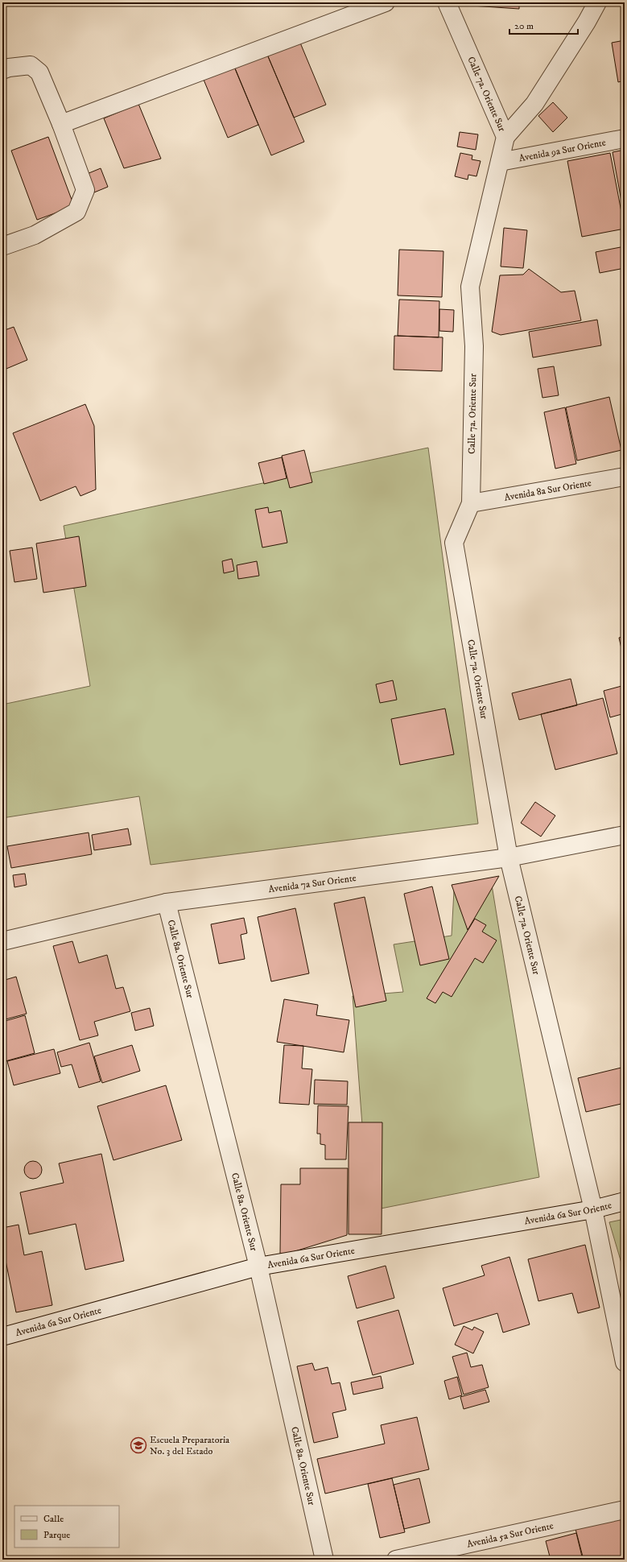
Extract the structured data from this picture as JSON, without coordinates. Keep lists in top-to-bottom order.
{
  "streets": {
    "street": [
      "Calle 7a. Oriente Sur",
      "Avenida 9a Sur Oriente",
      "Avenida 8a Sur Oriente",
      "Avenida 7a Sur Oriente",
      "Calle 8a. Oriente Sur",
      "Avenida 6a Sur Oriente",
      "Avenida 5a Sur Oriente"
    ]
  },
  "crossings": [
    ["Calle 7a. Oriente Sur", "Avenida 9a Sur Oriente"],
    ["Calle 7a. Oriente Sur", "Avenida 8a Sur Oriente"],
    ["Calle 7a. Oriente Sur", "Avenida 7a Sur Oriente"],
    ["Calle 7a. Oriente Sur", "Avenida 6a Sur Oriente"],
    ["Avenida 7a Sur Oriente", "Calle 8a. Oriente Sur"],
    ["Calle 8a. Oriente Sur", "Avenida 6a Sur Oriente"]
  ],
  "places": {
    "school or university": ["Escuela Preparatoria No. 3 del Estado"]
  },
  "legend": ["Calle", "Parque"],
  "scale_bar": "20 m"
}
